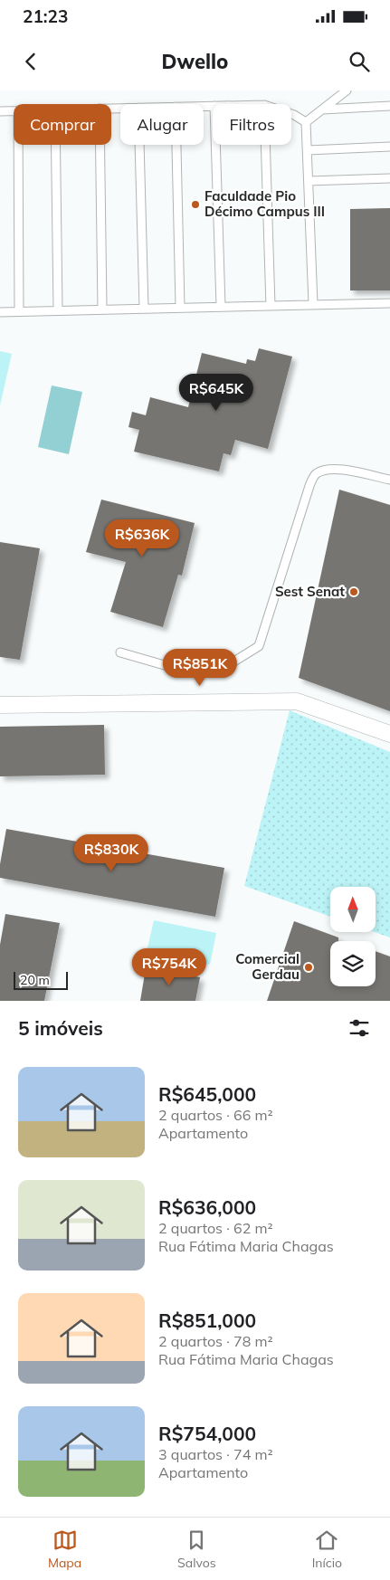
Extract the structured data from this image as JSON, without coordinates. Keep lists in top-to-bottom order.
{
  "places": ["Faculdade Pio Décimo Campus III", "Sest Senat", "Comercial Gerdau"],
  "scale_bar": "20 m",
  "north": "top",
  "page": {
    "status": "21:23",
    "header": "Dwello",
    "chip": ["Comprar", "Alugar", "Filtros"],
    "price": [
      "R$645K",
      "R$636K",
      "R$851K",
      "R$830K",
      "R$754K"
    ],
    "scale": "20 m",
    "heading": "5 imóveis",
    "list": [
      {
        "name": "R$645,000",
        "note": "2 quartos · 66 m² · Apartamento"
      },
      {
        "name": "R$636,000",
        "note": "2 quartos · 62 m² · Rua Fátima Maria Chagas"
      },
      {
        "name": "R$851,000",
        "note": "2 quartos · 78 m² · Rua Fátima Maria Chagas"
      },
      {
        "name": "R$754,000",
        "note": "3 quartos · 74 m² · Apartamento"
      }
    ],
    "tabs": ["Mapa", "Salvos", "Início"]
  }
}
